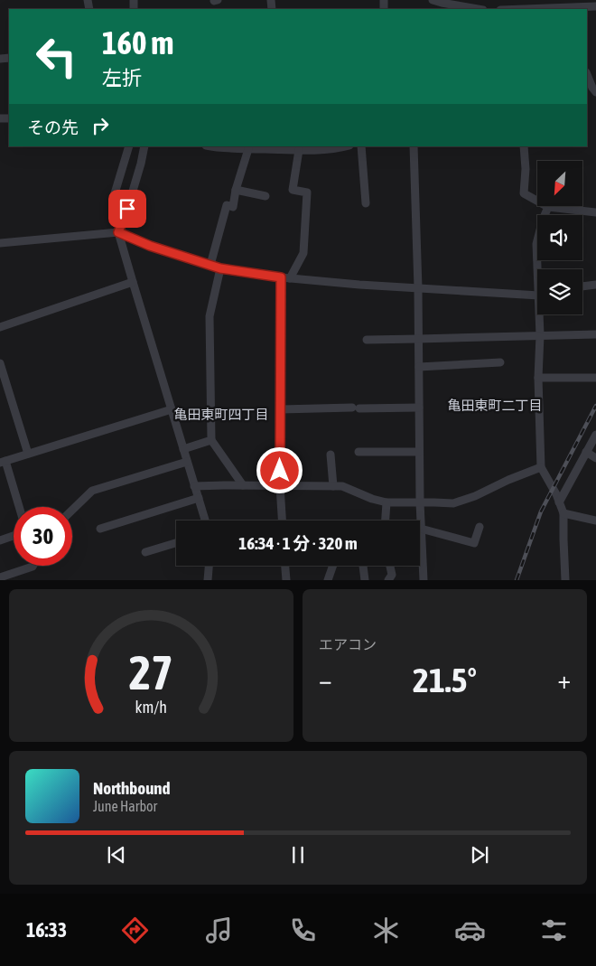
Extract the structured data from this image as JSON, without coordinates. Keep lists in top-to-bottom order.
{
  "districts": ["亀田東町二丁目", "亀田東町四丁目"],
  "north": "bottom left",
  "page": {
    "turn": ["160 m", "左折"],
    "then": "その先",
    "limit": "30",
    "trip": "16:34 · 1 分 · 320 m",
    "tile": "エアコン",
    "heat": ["−", "21.5°", "+"],
    "song": ["Northbound", "June Harbor"],
    "tabs": "16:33",
    "gauge": ["27", "km/h"]
  }
}
